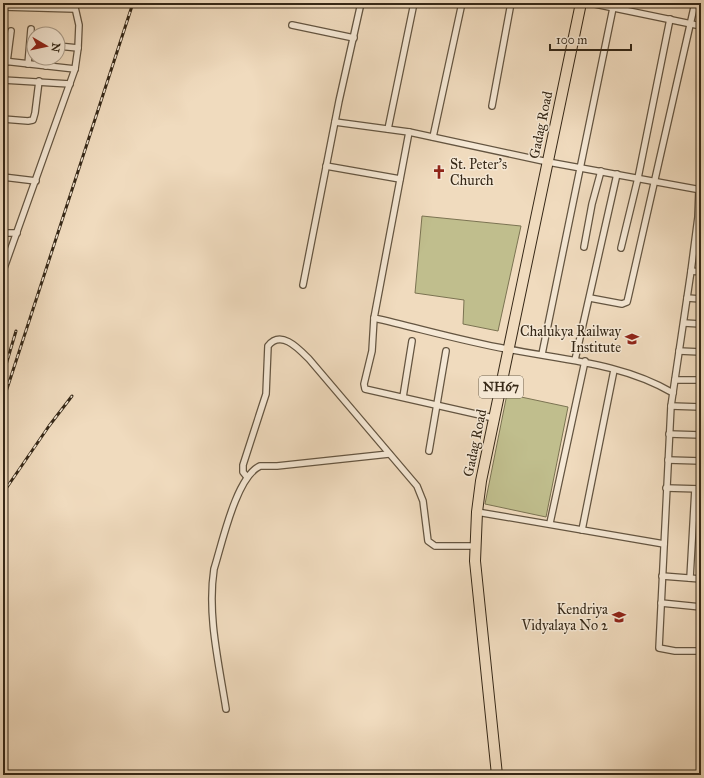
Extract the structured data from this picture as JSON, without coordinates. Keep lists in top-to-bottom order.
{
  "streets": {
    "highway": ["Gadag Road", "NH67"]
  },
  "places": {
    "church": ["St. Peter's Church"],
    "school or university": ["Chalukya Railway Institute", "Kendriya Vidyalaya No 2"]
  },
  "scale_bar": "100 m",
  "north": "right"
}
